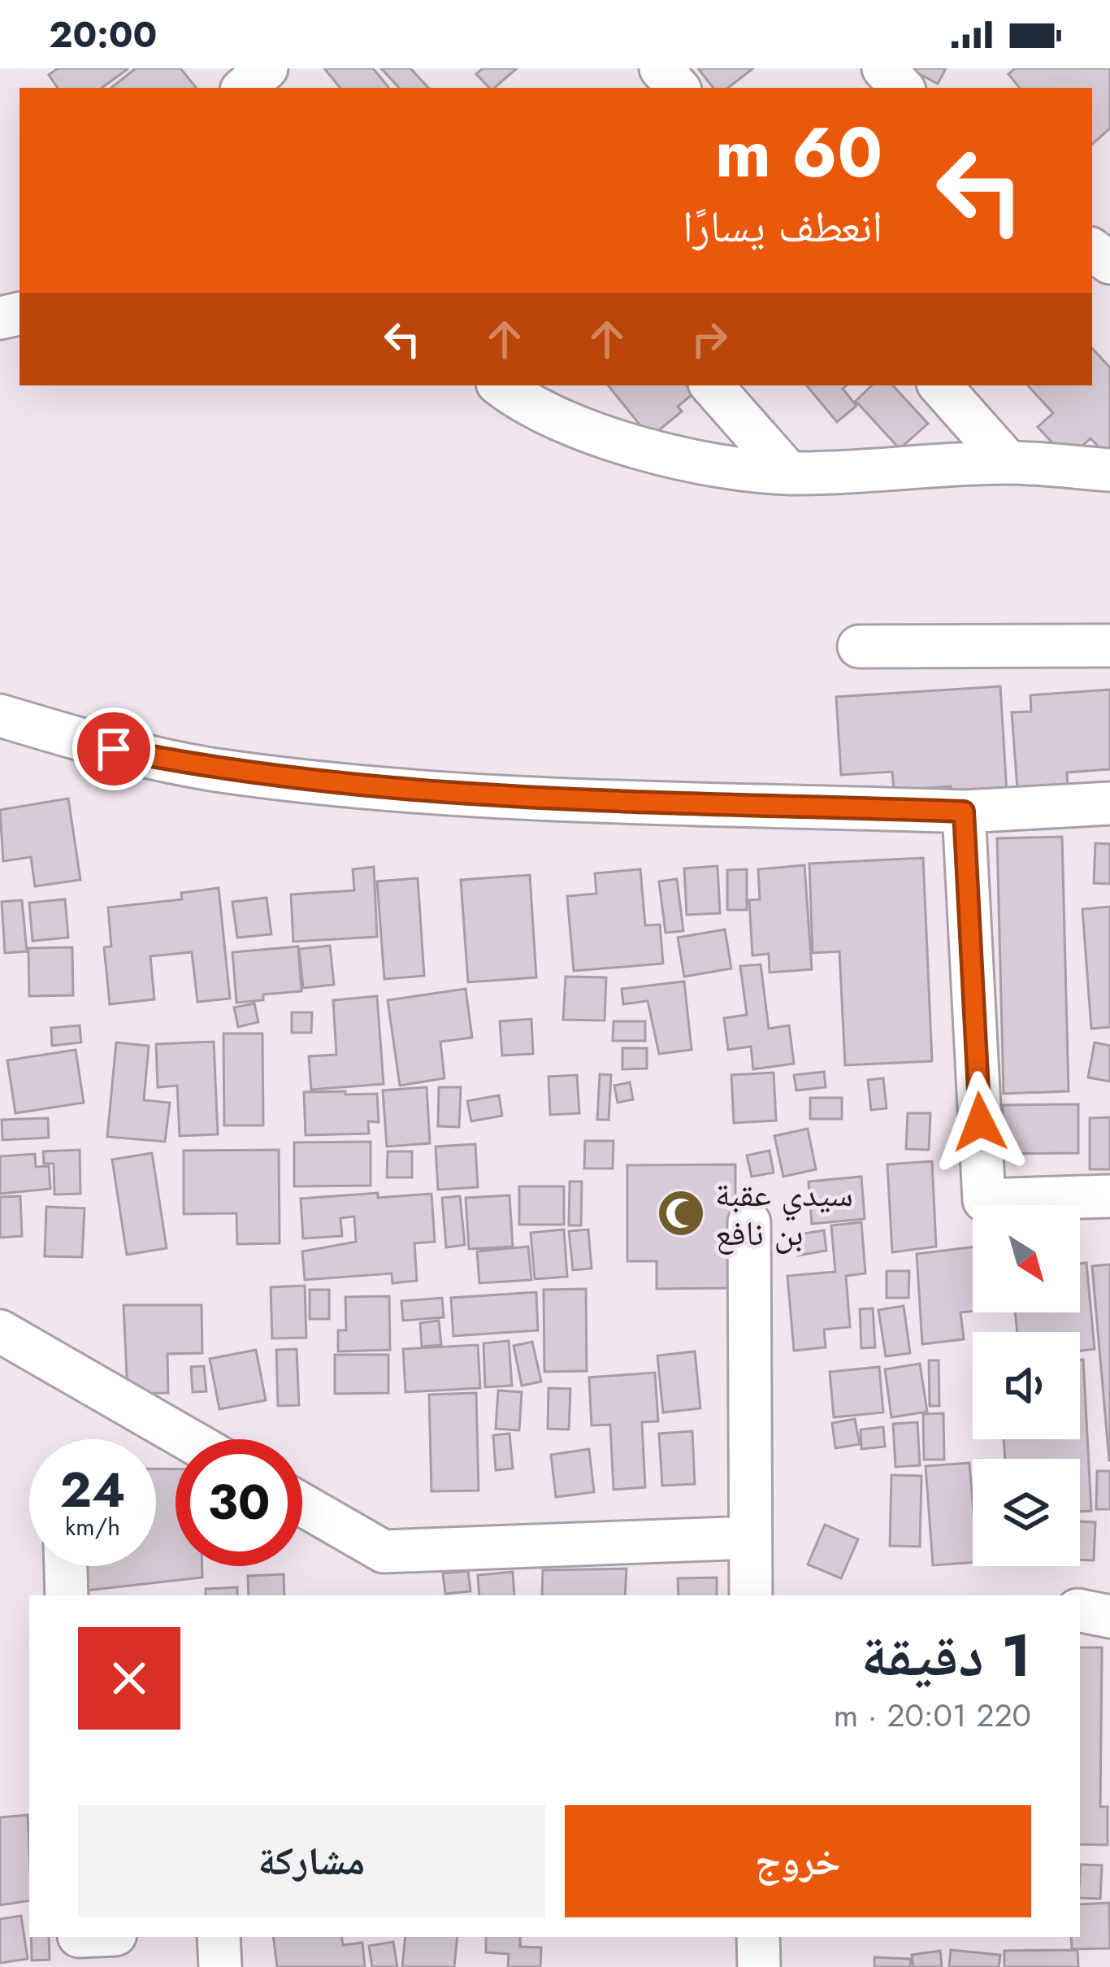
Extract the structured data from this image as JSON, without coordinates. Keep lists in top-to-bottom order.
{
  "places": {
    "mosque": ["سيدي عقبة بن نافع"]
  },
  "north": "bottom right",
  "page": {
    "status": "20:00",
    "turn": ["60 m", "انعطف يسارًا"],
    "speed": "24 km/h",
    "limit": "30",
    "heading": ["1 دقيقة", "220 m · 20:01"],
    "buttons": ["خروج", "مشاركة"]
  }
}
